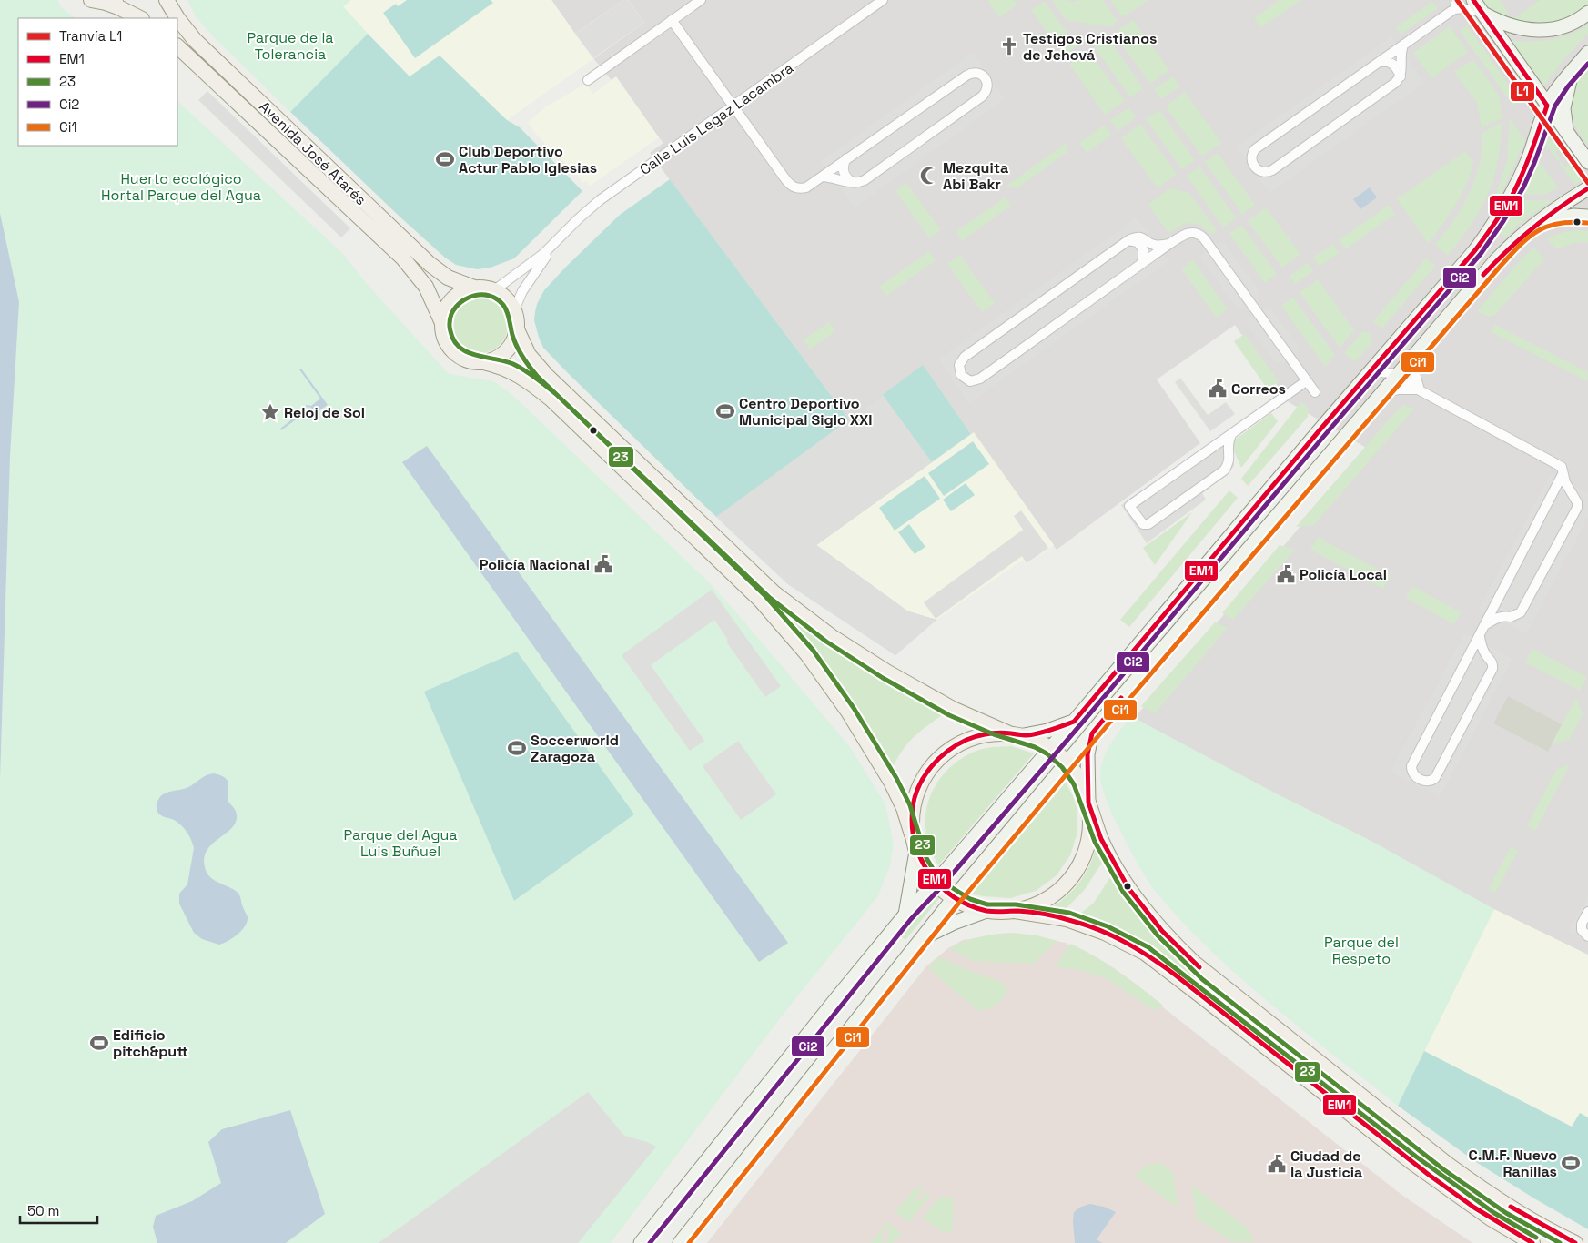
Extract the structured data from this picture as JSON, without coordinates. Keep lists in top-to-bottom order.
{
  "streets": {
    "main road": ["Avenida José Atarés"],
    "street": ["Calle Luis Legaz Lacambra"]
  },
  "crossings": [
    ["Calle Luis Legaz Lacambra", "Avenida José Atarés"]
  ],
  "parks": [
    "Parque de la Tolerancia",
    "Huerto ecológico Hortal Parque del Agua",
    "Parque del Agua Luis Buñuel",
    "Parque del Respeto"
  ],
  "places": {
    "church": ["Testigos Cristianos de Jehová"],
    "sports": [
      "Club Deportivo Actur Pablo Iglesias",
      "Centro Deportivo Municipal Siglo XXI",
      "Soccerworld Zaragoza",
      "Edificio pitch&putt",
      "C.M.F. Nuevo Ranillas"
    ],
    "mosque": ["Mezquita Abi Bakr"],
    "public building": [
      "Correos",
      "Policía Nacional",
      "Policía Local",
      "Ciudad de la Justicia"
    ],
    "place": ["Reloj de Sol"]
  },
  "lines": [
    "tram line L1",
    "transit line EM1",
    "transit line Ci2",
    "transit line Ci1",
    "transit line 23"
  ],
  "legend": [
    "Tranvía L1",
    "EM1",
    "23",
    "Ci2",
    "Ci1"
  ],
  "scale_bar": "50 m"
}
